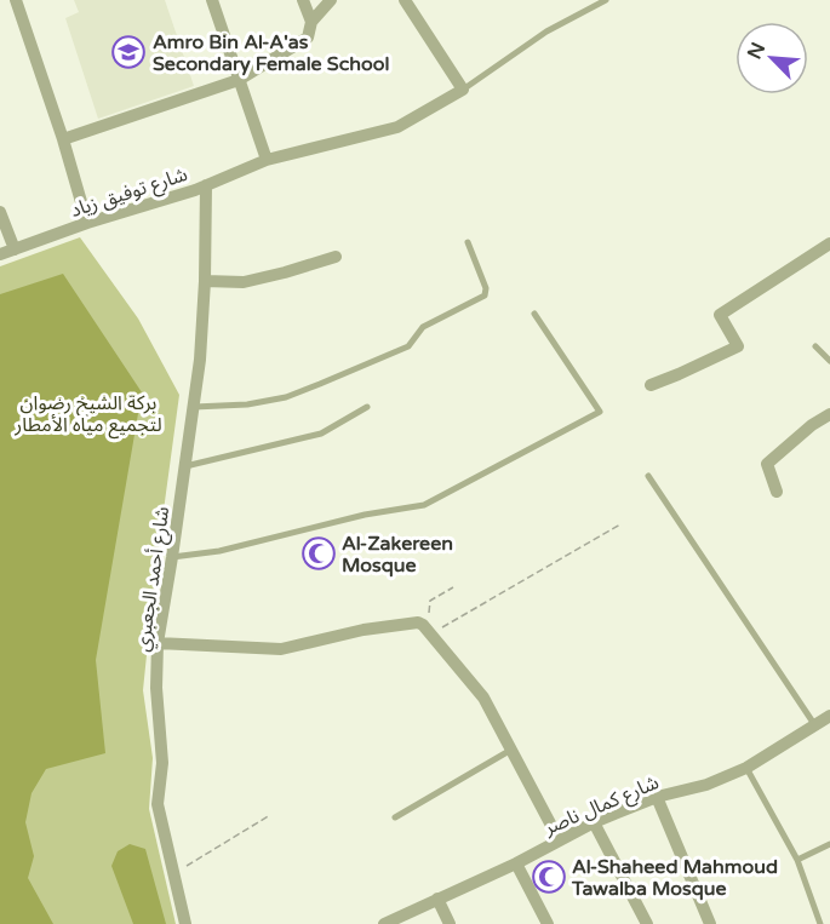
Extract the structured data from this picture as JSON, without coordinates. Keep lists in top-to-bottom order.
{
  "streets": {
    "street": ["شارع توفيق زياد", "شارع أحمد الجعبري", "شارع كمال ناصر"]
  },
  "crossings": [
    ["شارع توفيق زياد", "شارع أحمد الجعبري"]
  ],
  "parks": ["بركة الشيخ رضوان لتجميع مياه الأمطار"],
  "places": {
    "school or university": ["Amro Bin Al-A'as Secondary Female School"],
    "mosque": ["Al-Zakereen Mosque", "Al-Shaheed Mahmoud Tawalba Mosque"]
  },
  "north": "top left"
}
